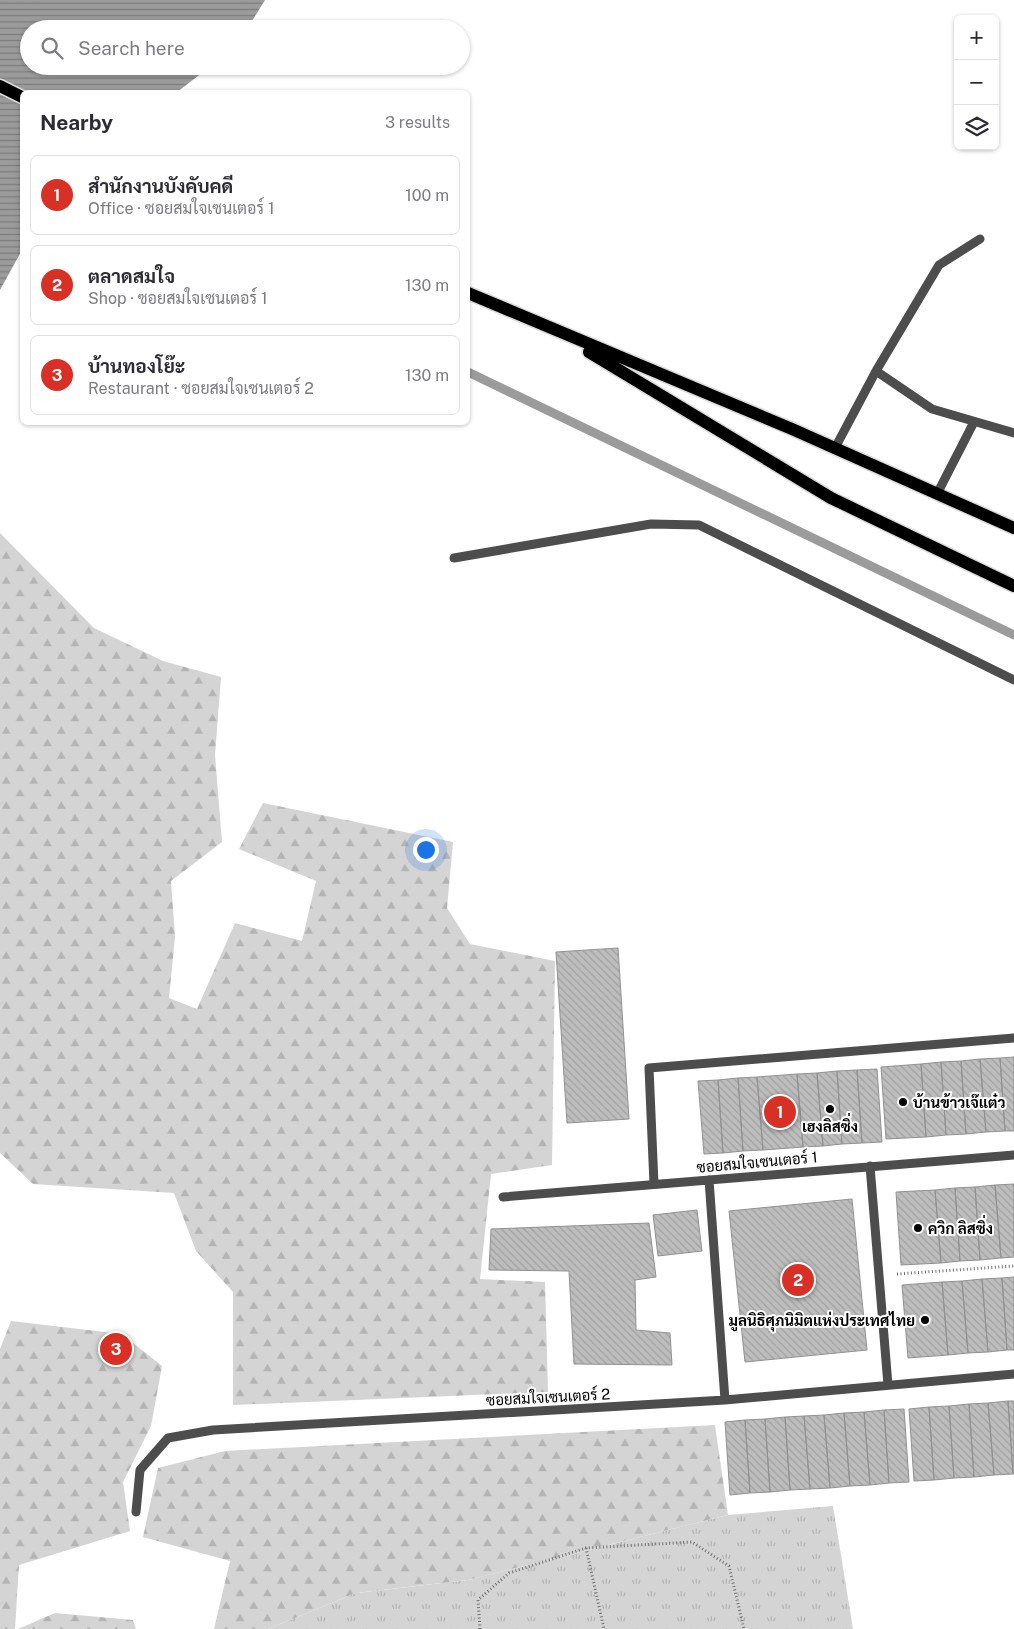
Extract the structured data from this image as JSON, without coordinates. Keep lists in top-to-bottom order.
{
  "streets": {
    "street": ["ซอยสมใจเซนเตอร์ 1", "ซอยสมใจเซนเตอร์ 2"]
  },
  "places": [
    "บ้านข้าวเจ๊แต๋ว",
    "เฮงลิสซิ่ง",
    "ควิก ลิสซิ่ง",
    "มูลนิธิศุภนิมิตแห่งประเทศไทย"
  ],
  "page": {
    "map_buttons": ["+", "−"],
    "search": "Search here",
    "heading": ["Nearby", "3 results"],
    "list": [
      {
        "mark": "1",
        "name": "สำนักงานบังคับคดี",
        "note": "Office · ซอยสมใจเซนเตอร์ 1",
        "value": "100 m"
      },
      {
        "mark": "2",
        "name": "ตลาดสมใจ",
        "note": "Shop · ซอยสมใจเซนเตอร์ 1",
        "value": "130 m"
      },
      {
        "mark": "3",
        "name": "บ้านทองโย๊ะ",
        "note": "Restaurant · ซอยสมใจเซนเตอร์ 2",
        "value": "130 m"
      }
    ],
    "pins": ["1", "2", "3"]
  }
}
